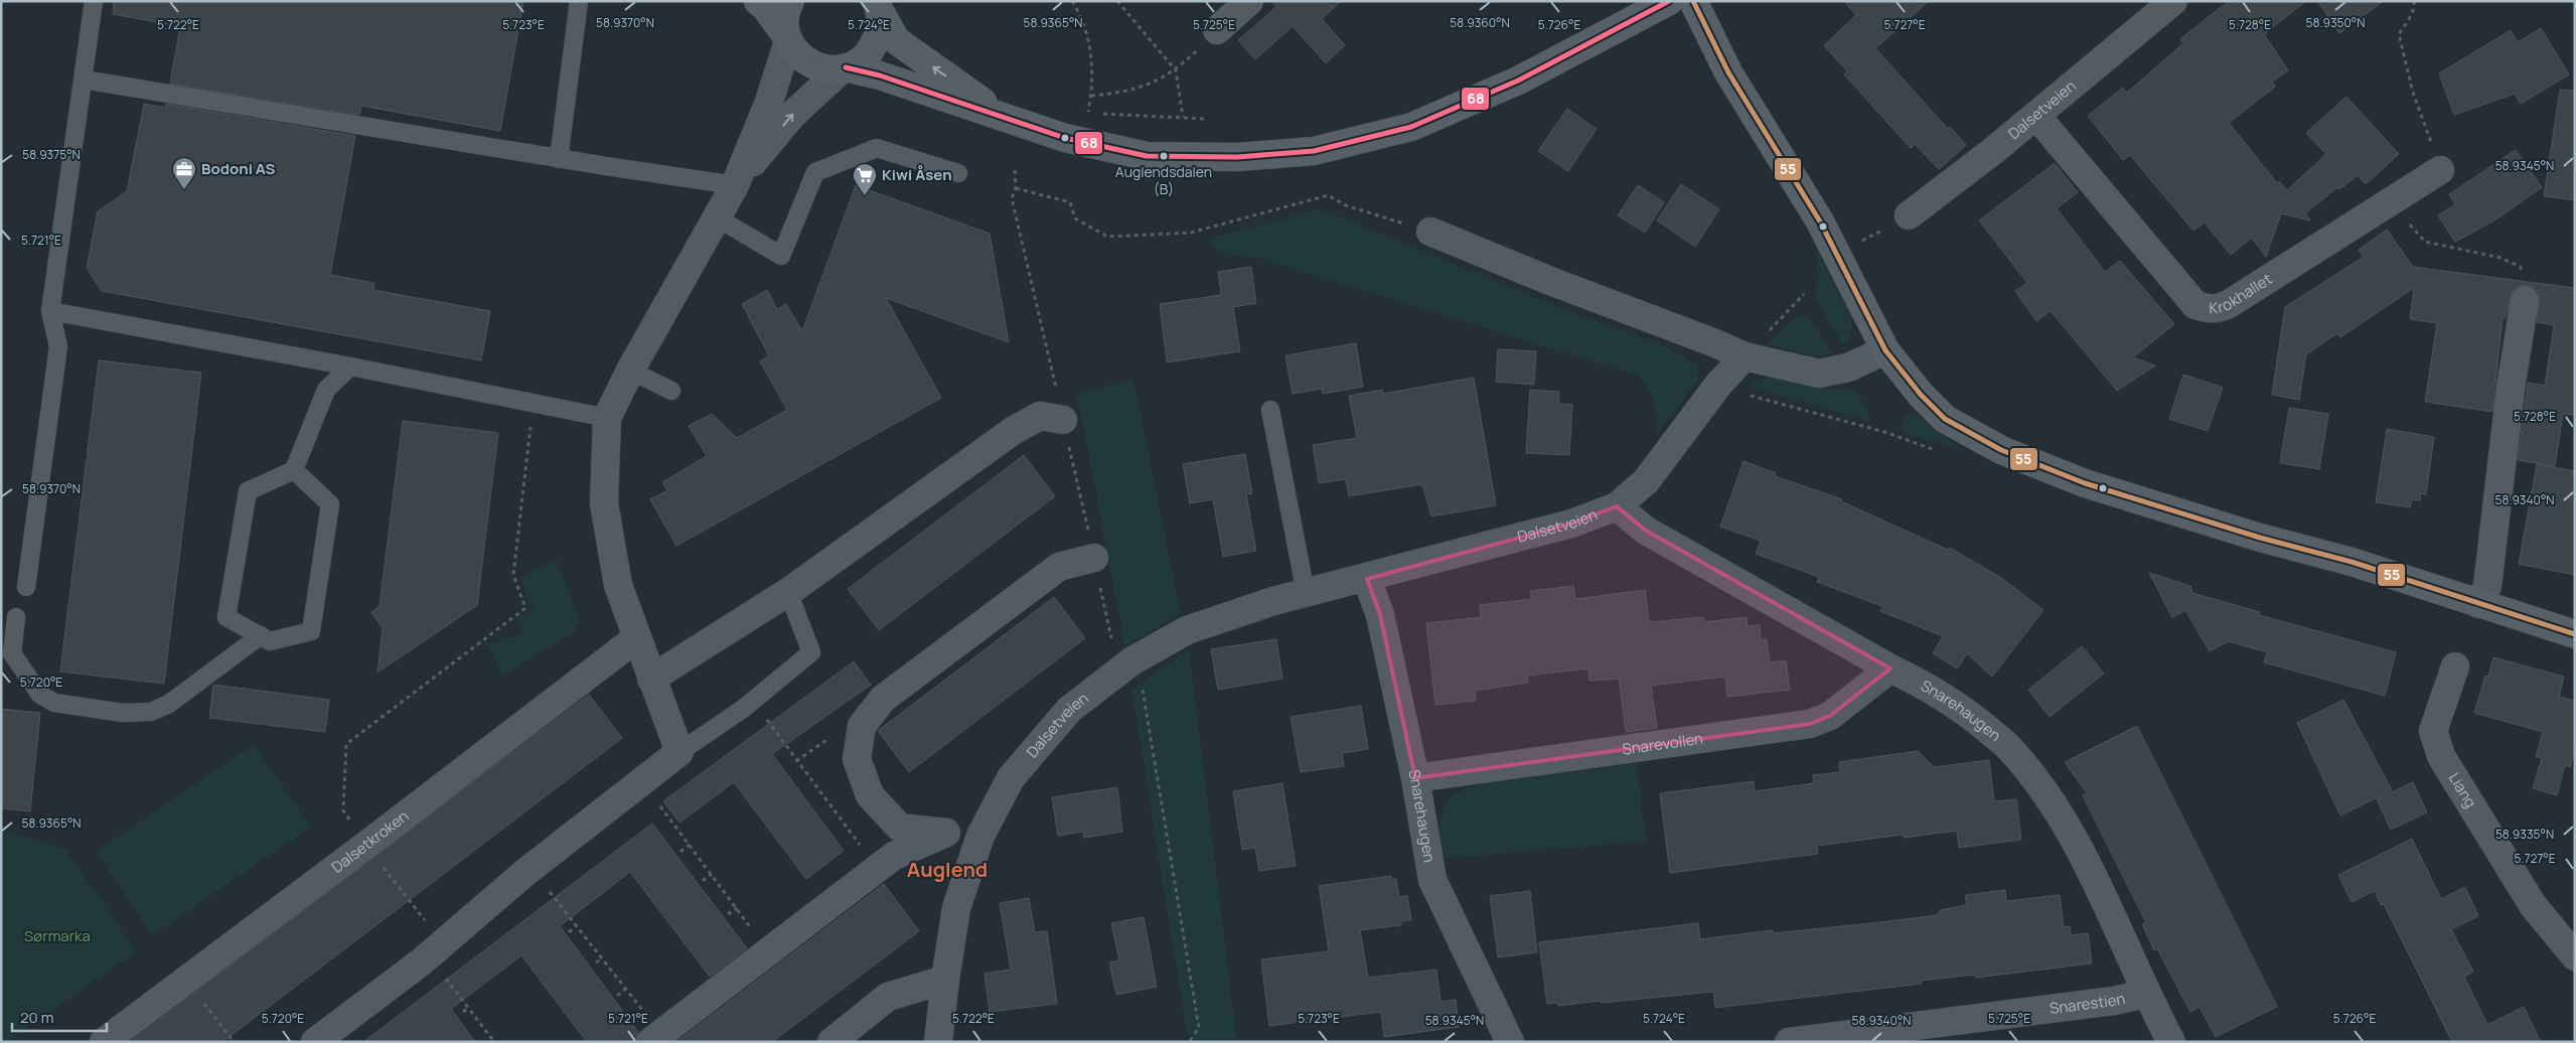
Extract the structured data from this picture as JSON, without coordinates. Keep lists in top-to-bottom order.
{
  "streets": {
    "street": [
      "Dalsetveien",
      "Krokhallet",
      "Snarehaugen",
      "Snarevollen",
      "Liang",
      "Dalsetkroken",
      "Snarestien"
    ]
  },
  "crossings": [
    ["Dalsetveien", "Krokhallet"],
    ["Dalsetveien", "Snarehaugen"],
    ["Snarehaugen", "Snarevollen"],
    ["Snarehaugen", "Snarestien"]
  ],
  "districts": ["Auglend"],
  "parks": ["Sørmarka"],
  "places": {
    "other": ["Auglendsdalen (B)"],
    "office": ["Bodoni AS"],
    "supermarket": ["Kiwi Åsen"]
  },
  "lines": ["transit line 55", "transit line 68"],
  "scale_bar": "20 m",
  "coordinates": [
    "58.9370°N",
    "58.9365°N",
    "58.9360°N",
    "58.9350°N",
    "5.722°E",
    "5.723°E",
    "5.724°E",
    "5.725°E",
    "5.726°E",
    "5.727°E",
    "5.728°E",
    "58.9375°N",
    "58.9345°N",
    "5.721°E",
    "58.9340°N",
    "5.720°E",
    "58.9335°N"
  ]
}
